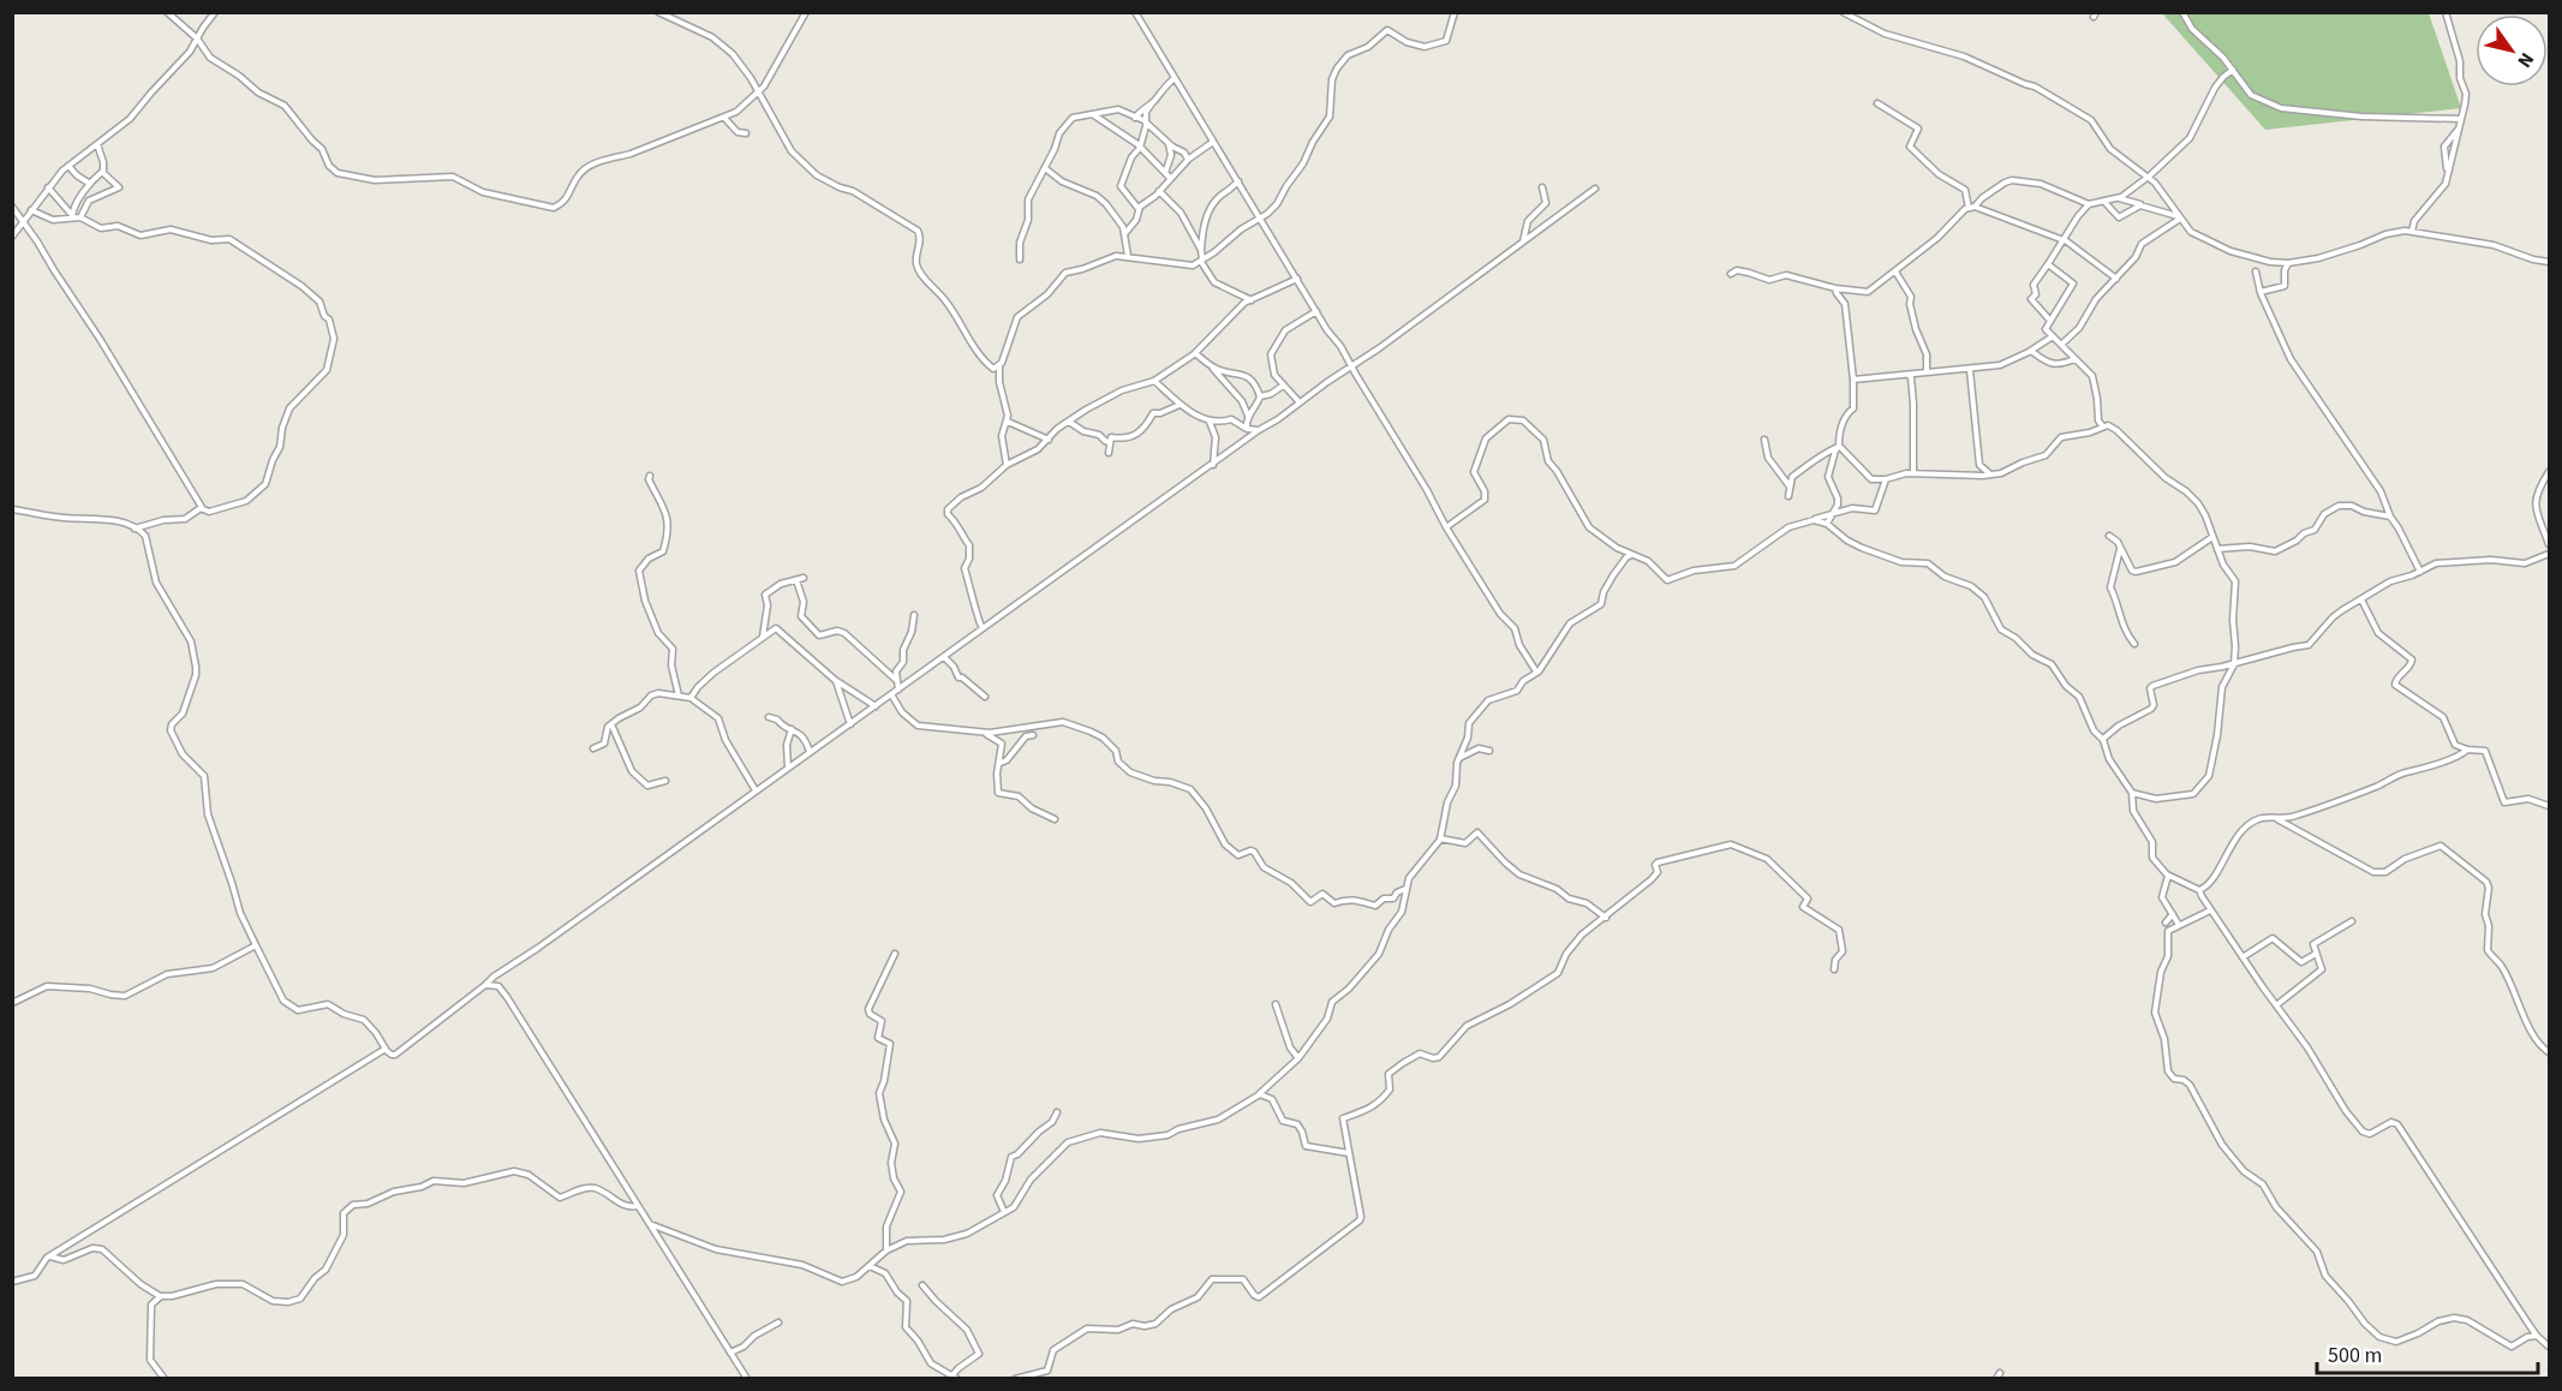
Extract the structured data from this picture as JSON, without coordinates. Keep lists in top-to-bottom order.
{
  "scale_bar": "500 m",
  "north": "bottom right"
}
